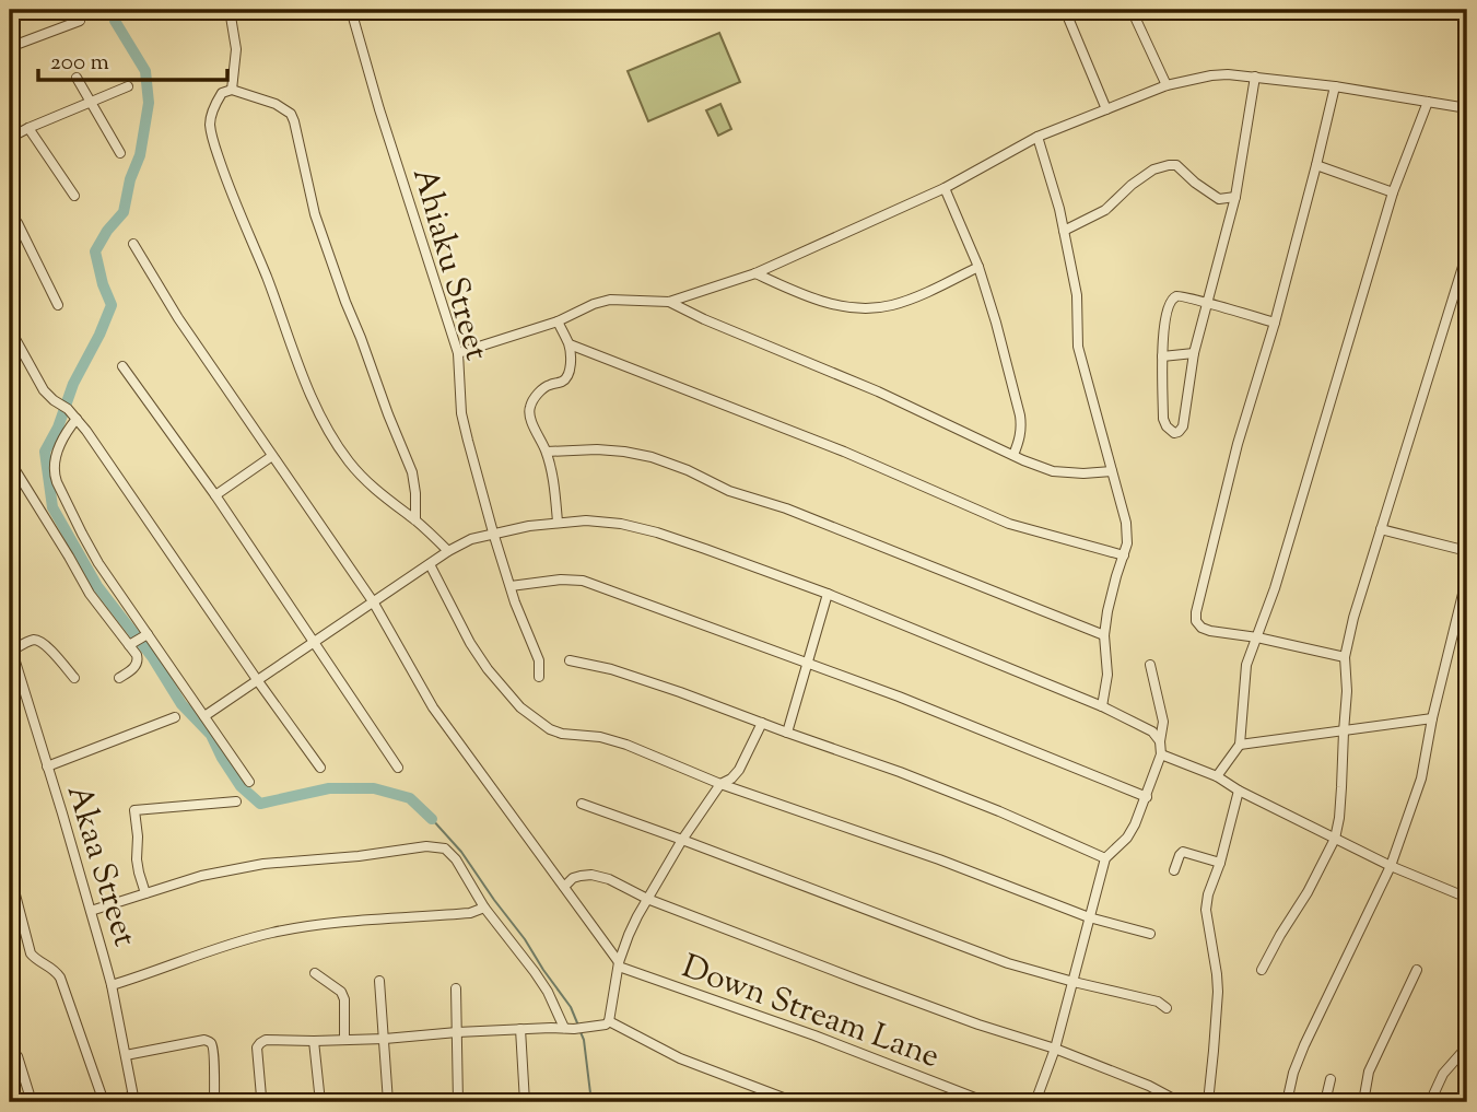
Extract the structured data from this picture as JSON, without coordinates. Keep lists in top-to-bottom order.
{
  "streets": {
    "street": ["Ahiaku Street", "Akaa Street", "Down Stream Lane"]
  },
  "scale_bar": "200 m"
}
